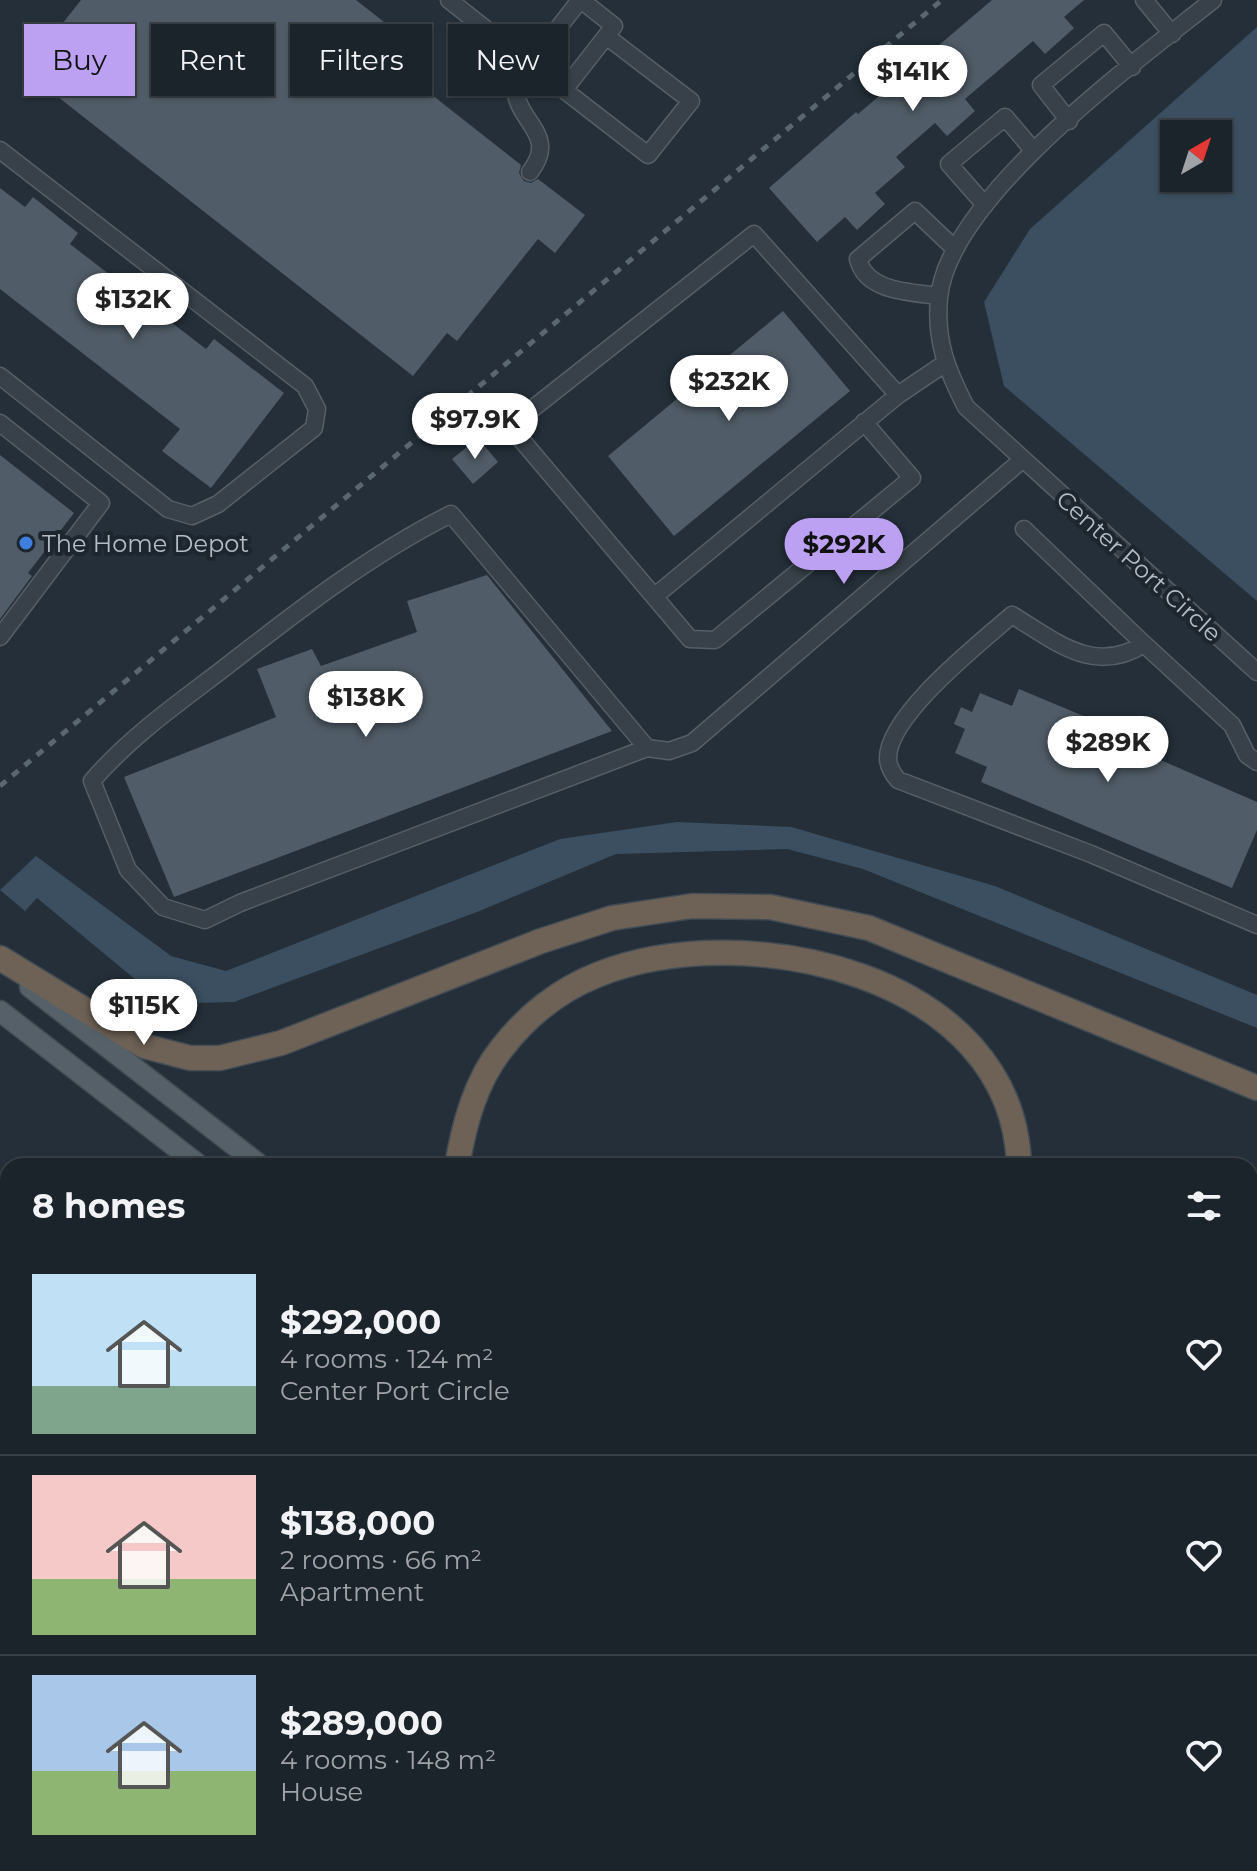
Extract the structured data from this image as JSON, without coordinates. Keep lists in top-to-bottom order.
{
  "streets": {
    "street": ["Center Port Circle"]
  },
  "places": ["The Home Depot"],
  "north": "top right",
  "page": {
    "chip": [
      "Buy",
      "Rent",
      "Filters",
      "New"
    ],
    "price": [
      "$141K",
      "$132K",
      "$232K",
      "$97.9K",
      "$292K",
      "$138K",
      "$289K",
      "$115K"
    ],
    "heading": "8 homes",
    "list": [
      {
        "name": "$292,000",
        "note": "4 rooms · 124 m² · Center Port Circle"
      },
      {
        "name": "$138,000",
        "note": "2 rooms · 66 m² · Apartment"
      },
      {
        "name": "$289,000",
        "note": "4 rooms · 148 m² · House"
      }
    ]
  }
}
